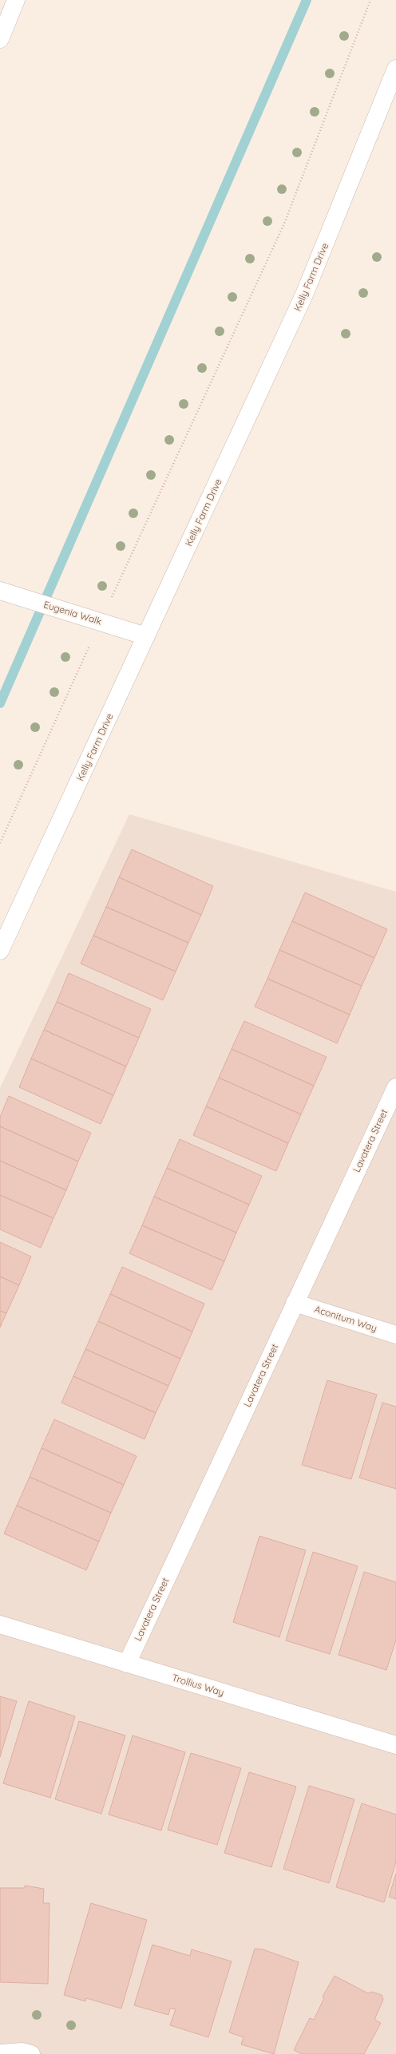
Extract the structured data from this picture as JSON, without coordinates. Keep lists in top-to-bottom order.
{
  "streets": {
    "street": [
      "Kelly Farm Drive",
      "Eugenia Walk",
      "Lavatera Street",
      "Aconitum Way",
      "Trollius Way"
    ]
  },
  "crossings": [
    ["Kelly Farm Drive", "Eugenia Walk"],
    ["Lavatera Street", "Aconitum Way"],
    ["Lavatera Street", "Trollius Way"]
  ]
}
